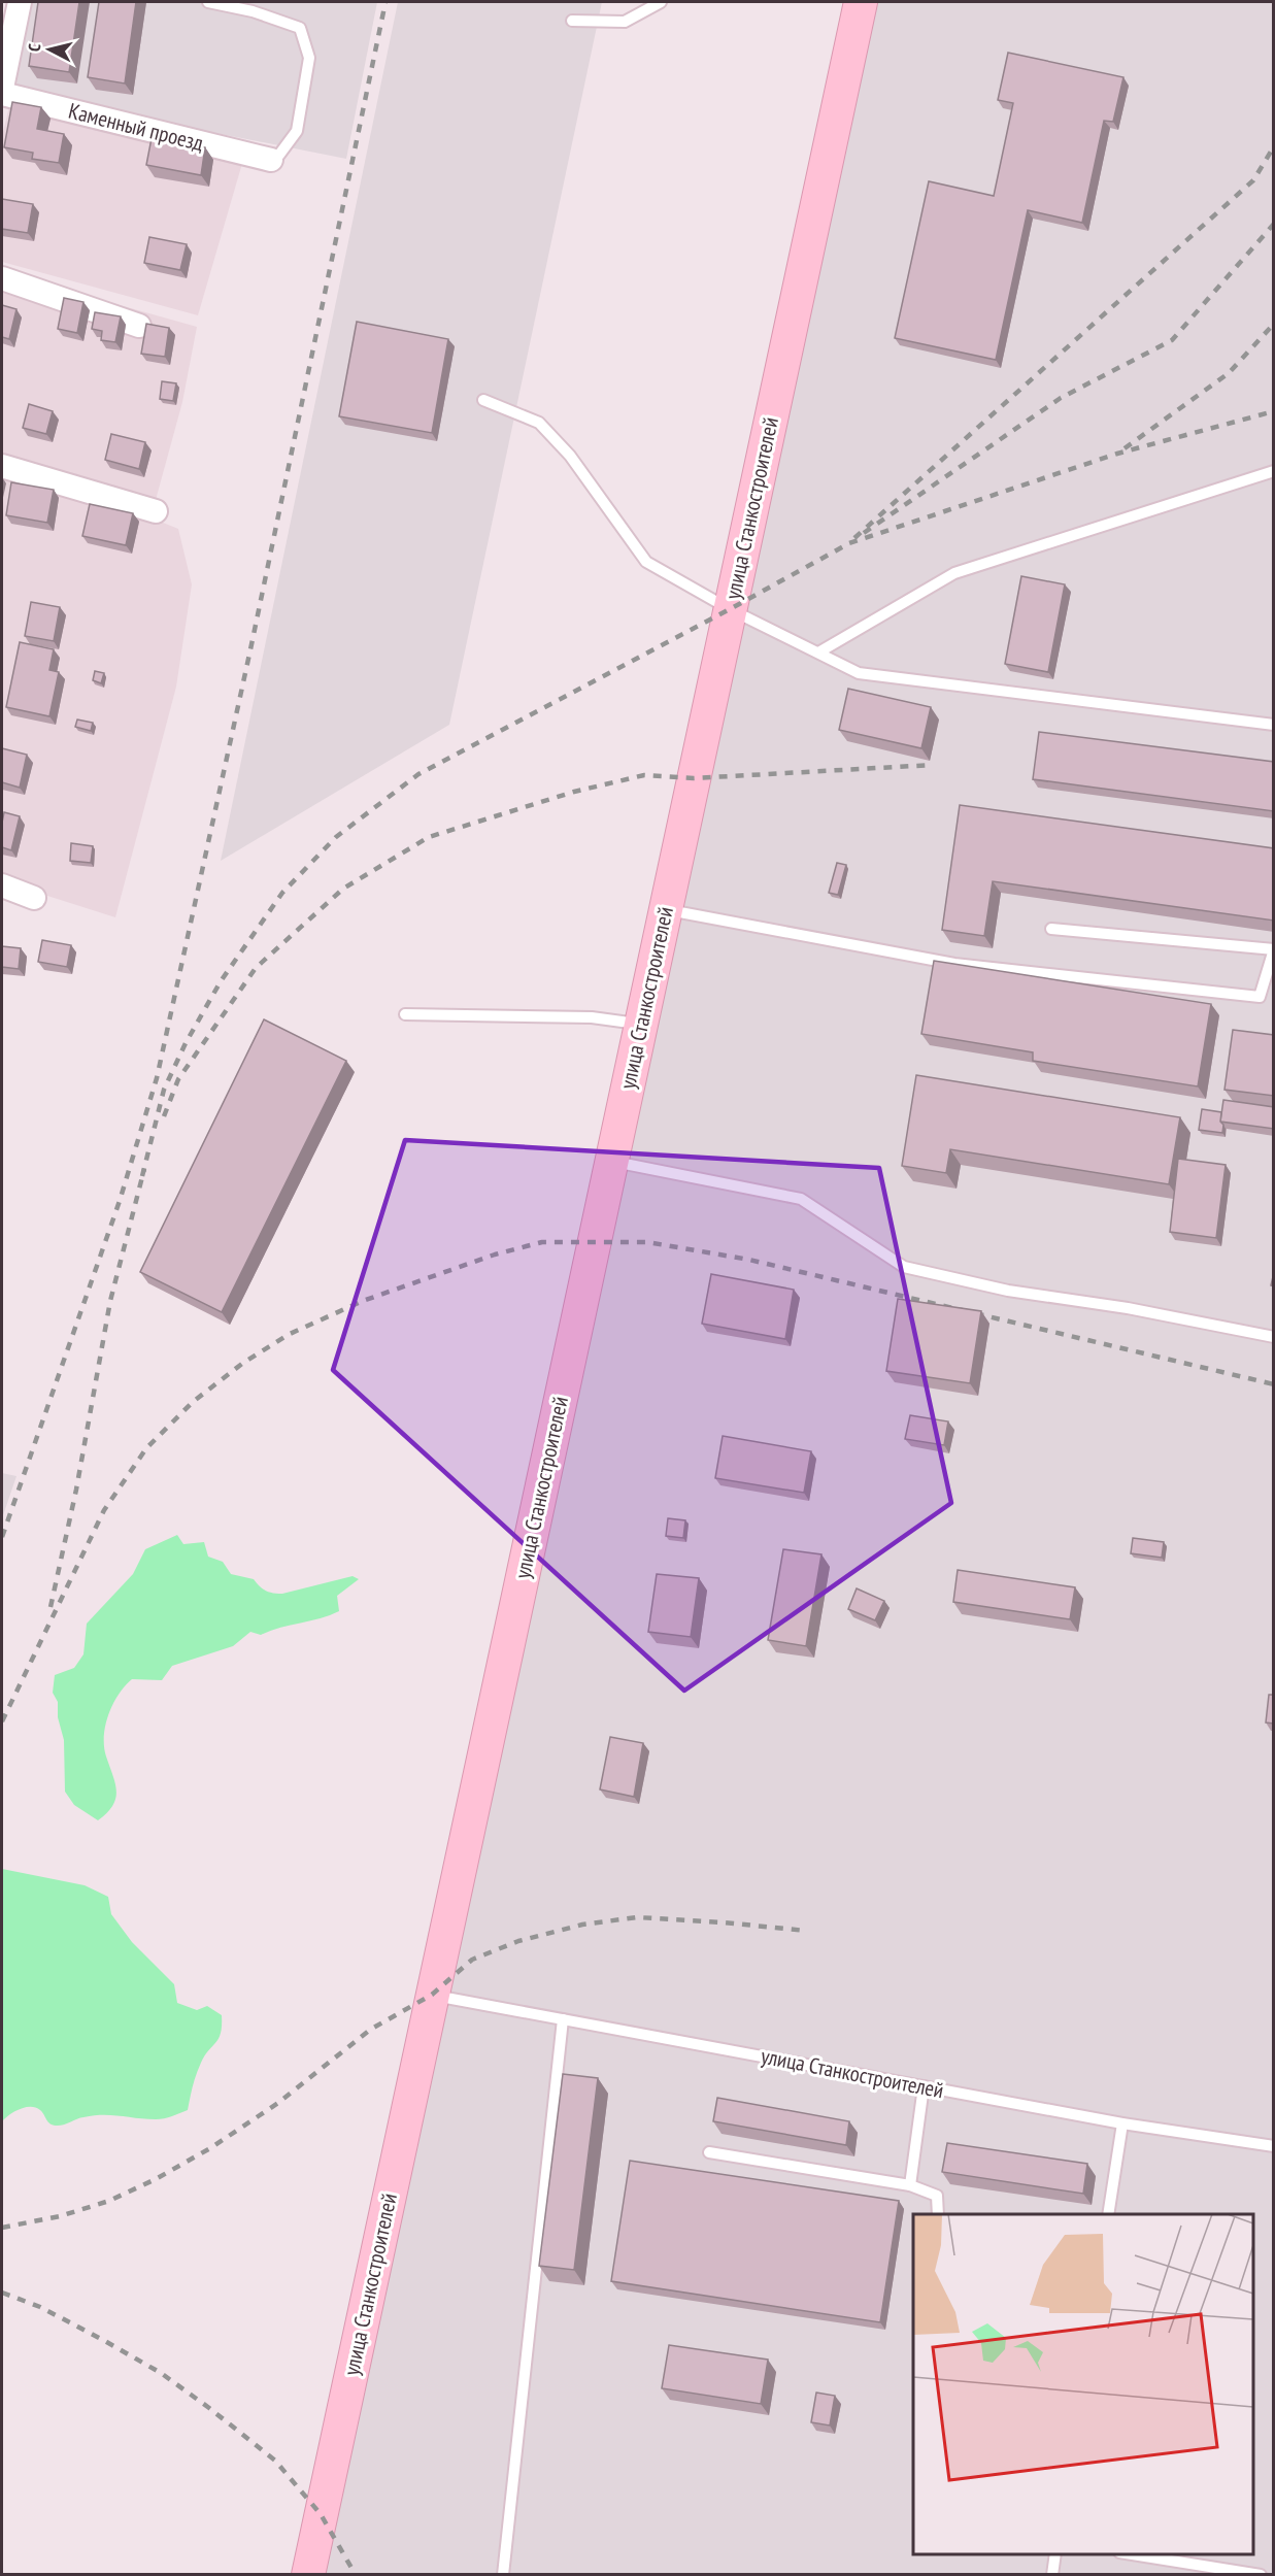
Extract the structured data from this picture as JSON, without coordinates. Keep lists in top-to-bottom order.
{
  "streets": {
    "main road": ["улица Станкостроителей"],
    "street": ["Каменный проезд"]
  },
  "north": "left"
}
